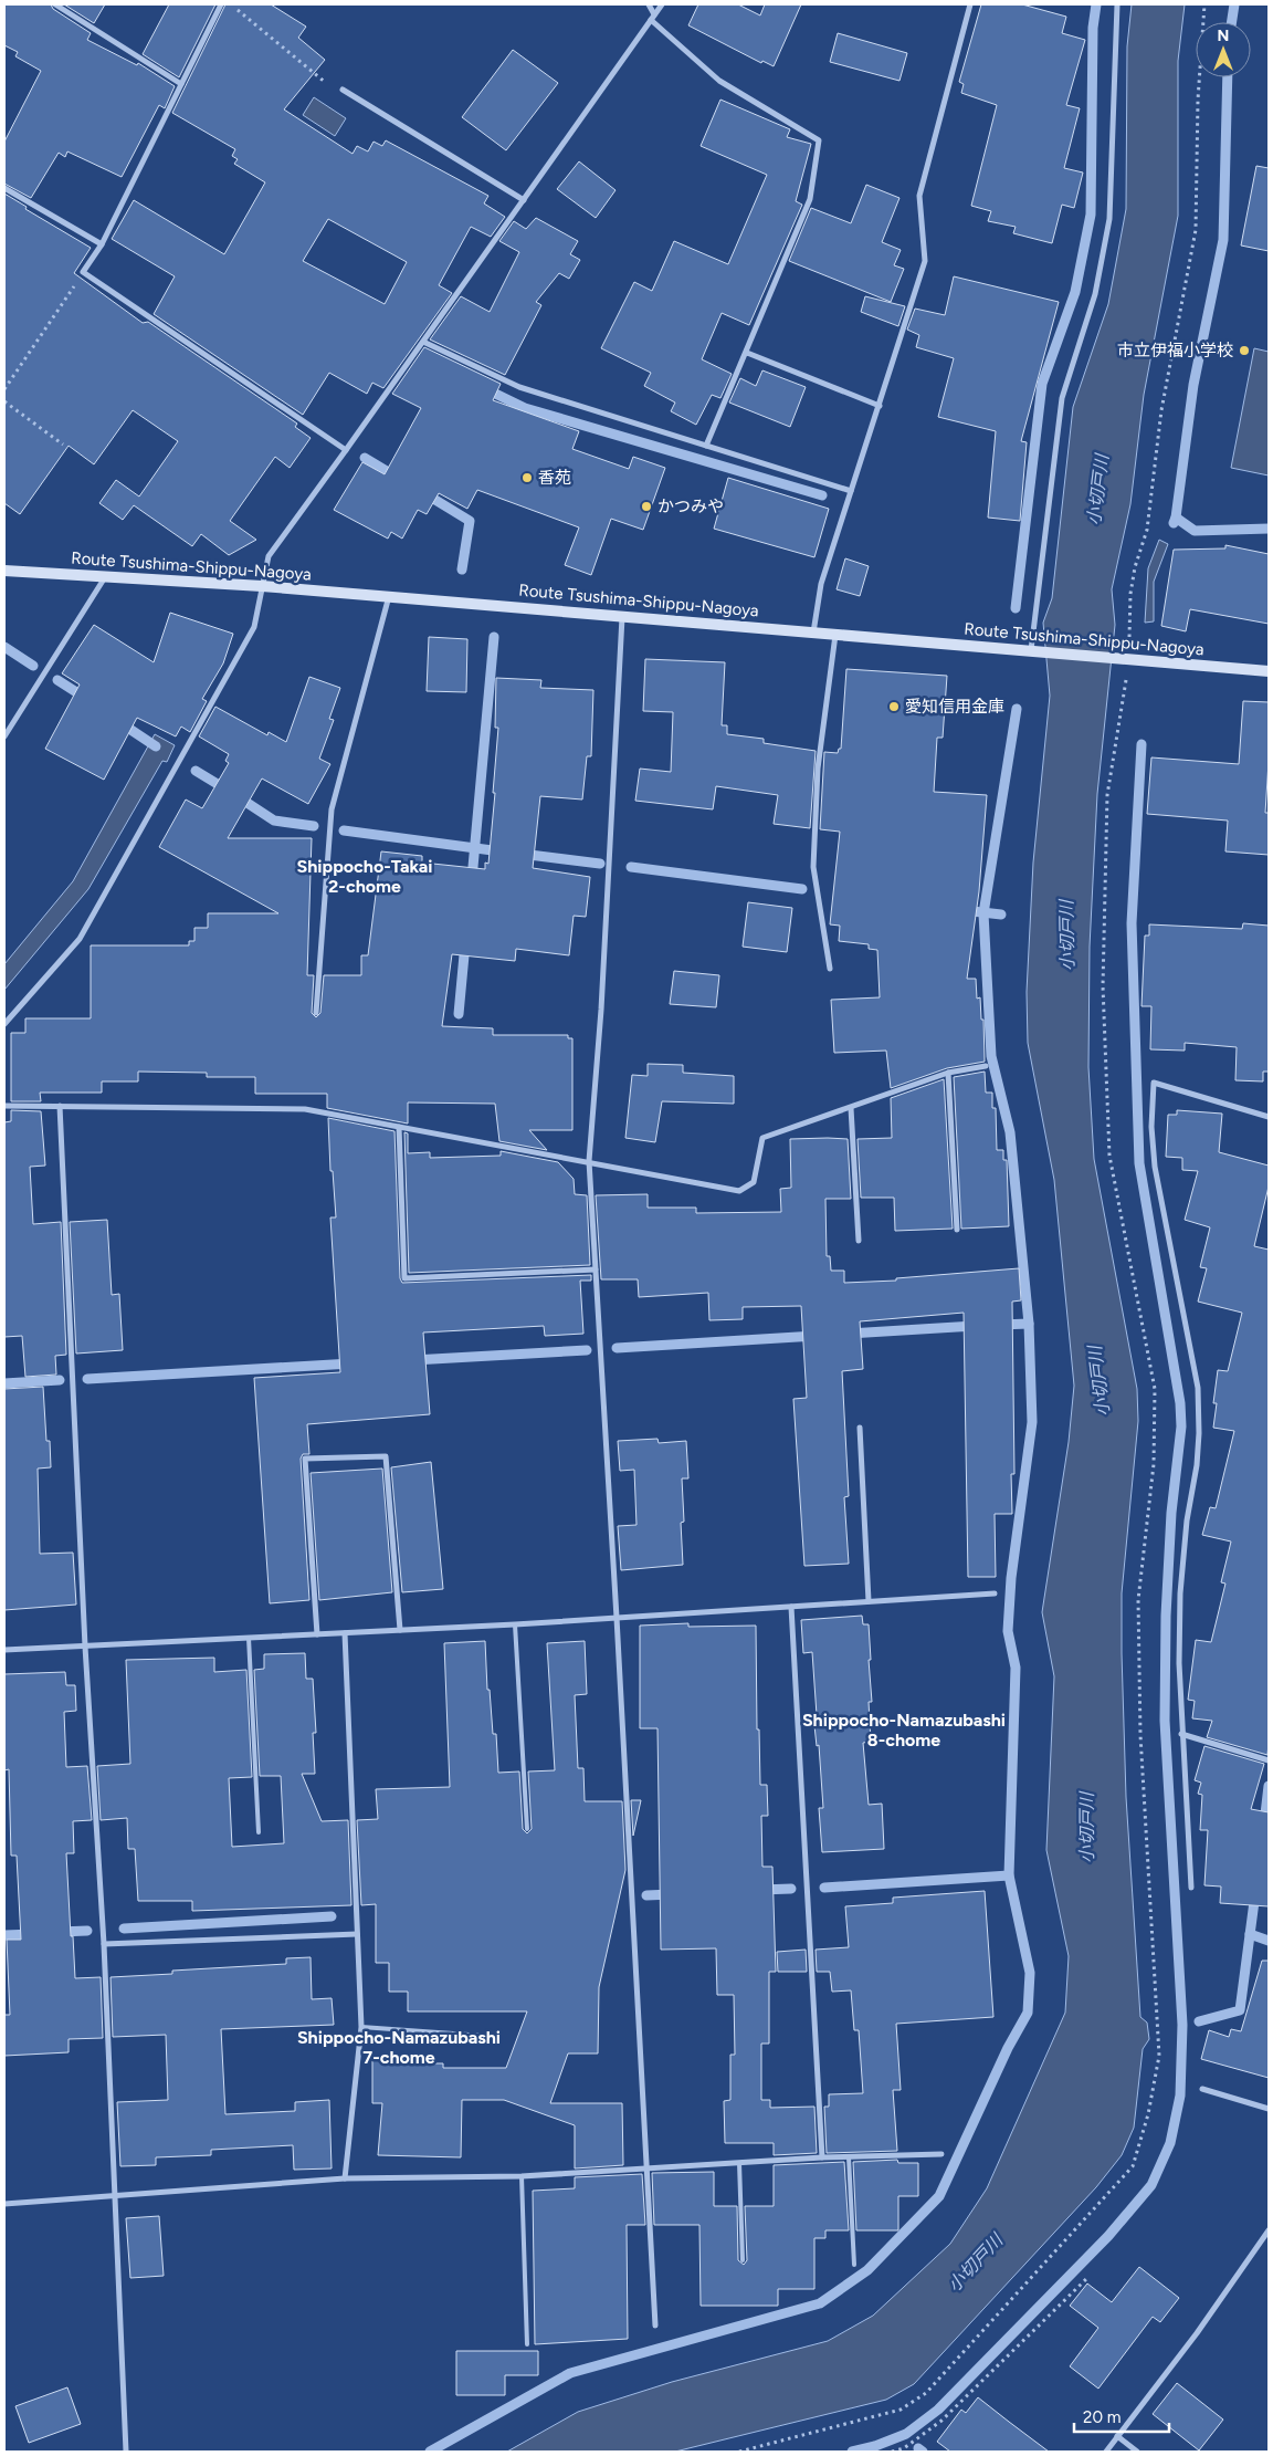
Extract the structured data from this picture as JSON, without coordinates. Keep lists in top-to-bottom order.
{
  "streets": {
    "main road": ["Route Tsushima-Shippu-Nagoya"]
  },
  "districts": ["Shippocho-Takai 2-chome", "Shippocho-Namazubashi 8-chome", "Shippocho-Namazubashi 7-chome"],
  "water": ["小切戸川"],
  "places": [
    "市立伊福小学校",
    "香苑",
    "かつみや",
    "愛知信用金庫"
  ],
  "scale_bar": "20 m",
  "north": "top"
}
